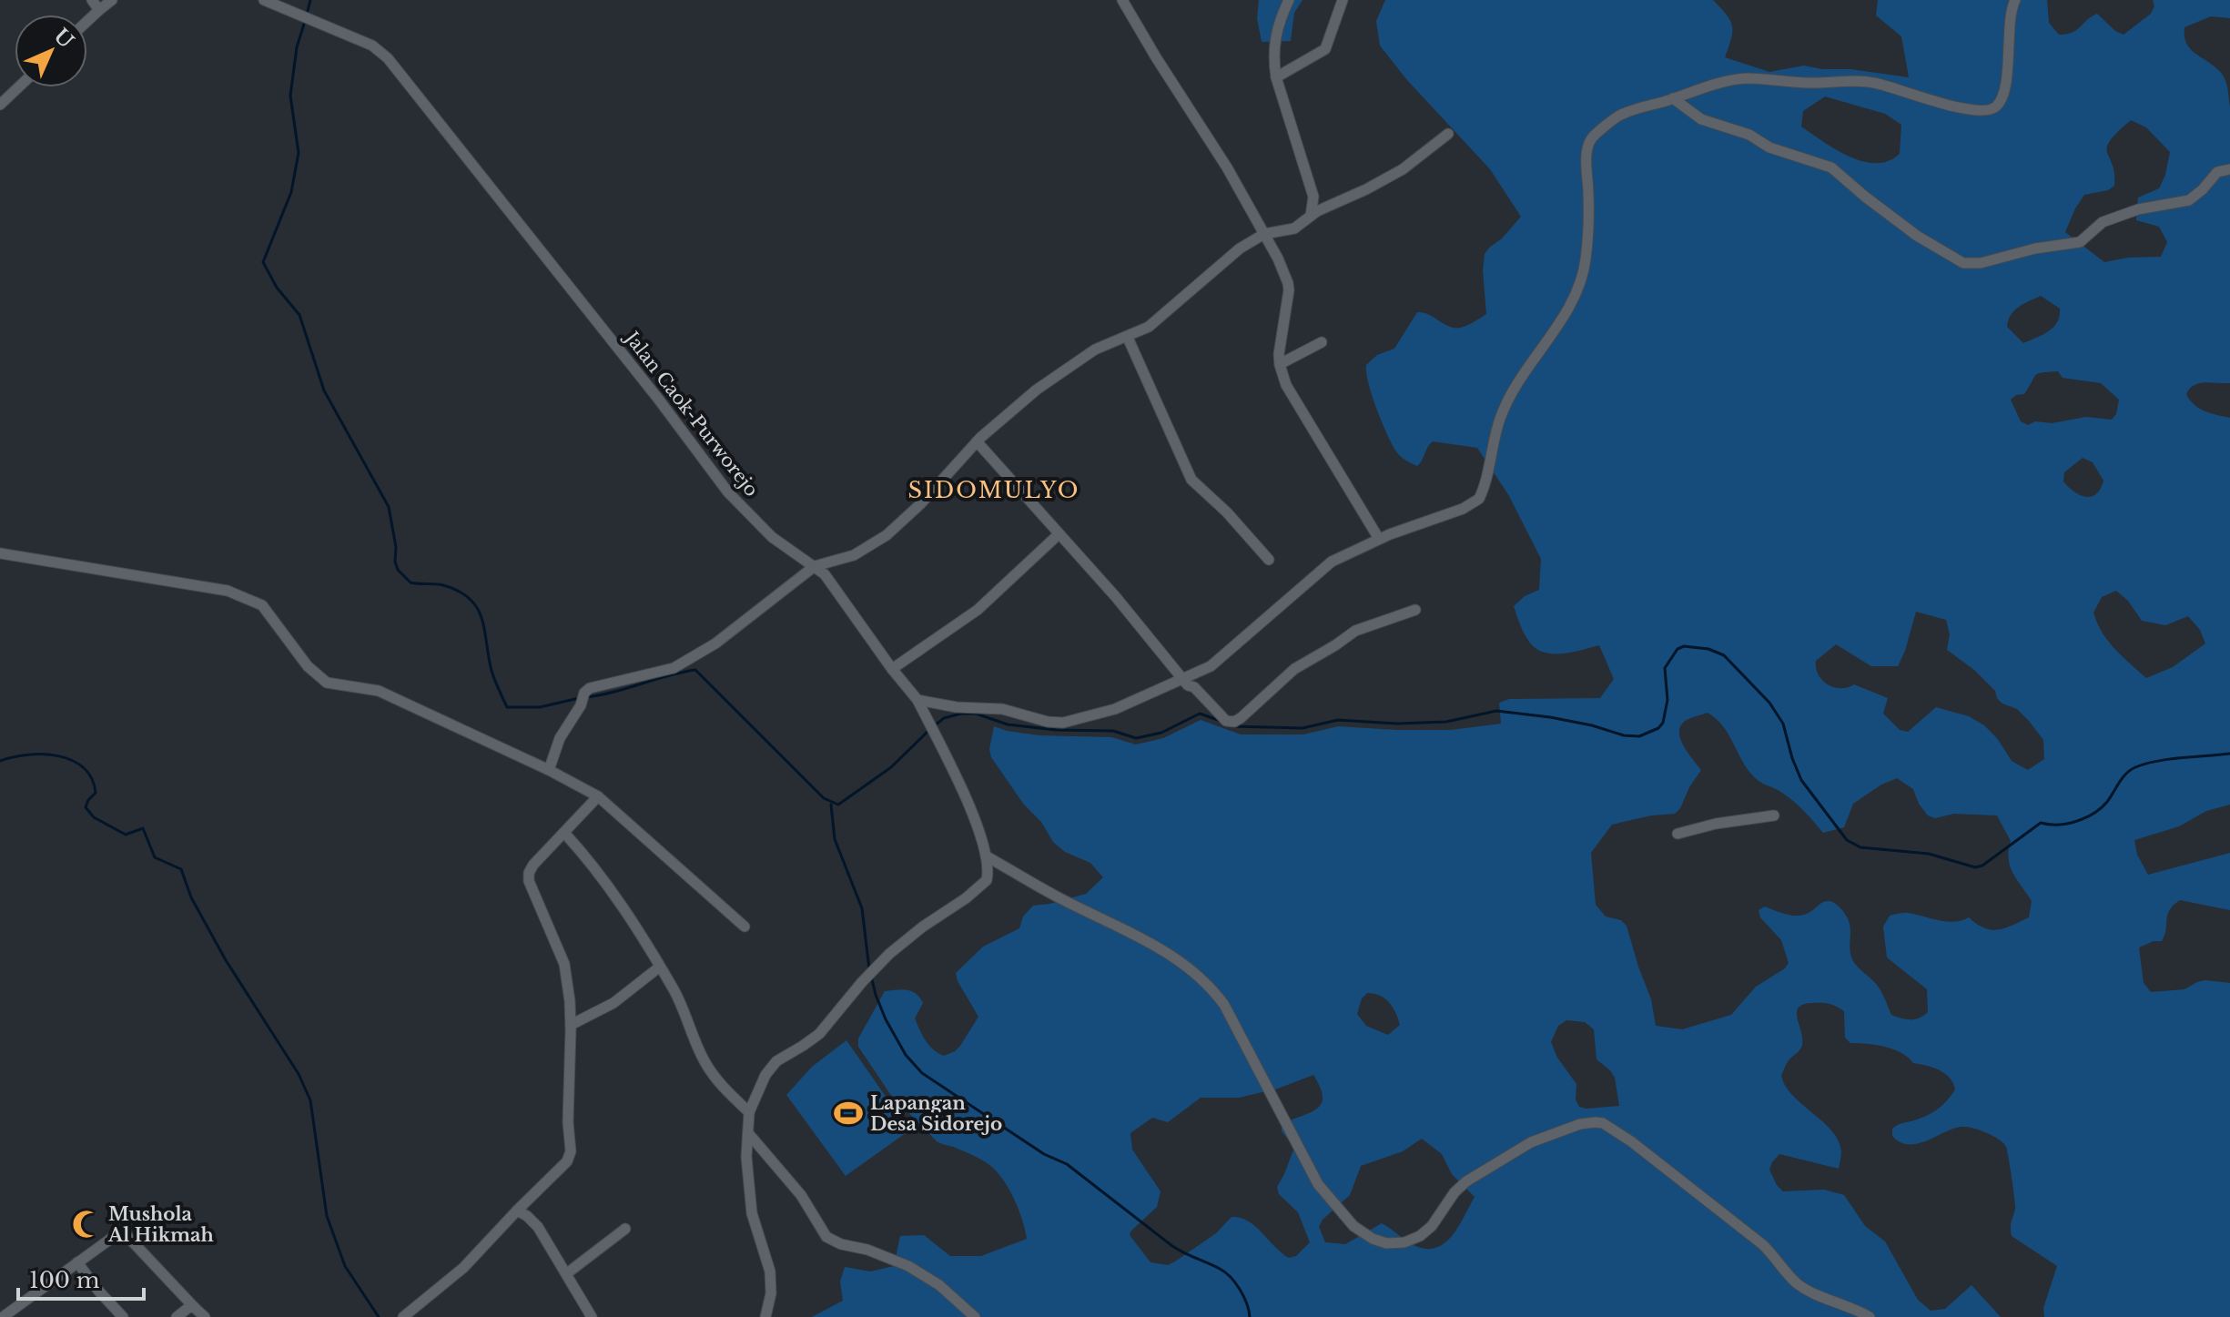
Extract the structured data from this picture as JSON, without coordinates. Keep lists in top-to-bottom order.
{
  "streets": {
    "street": ["Jalan Caok-Purworejo"]
  },
  "districts": ["SIDOMULYO"],
  "places": {
    "sports": ["Lapangan Desa Sidorejo"],
    "mosque": ["Mushola Al Hikmah"]
  },
  "scale_bar": "100 m",
  "north": "top right"
}
